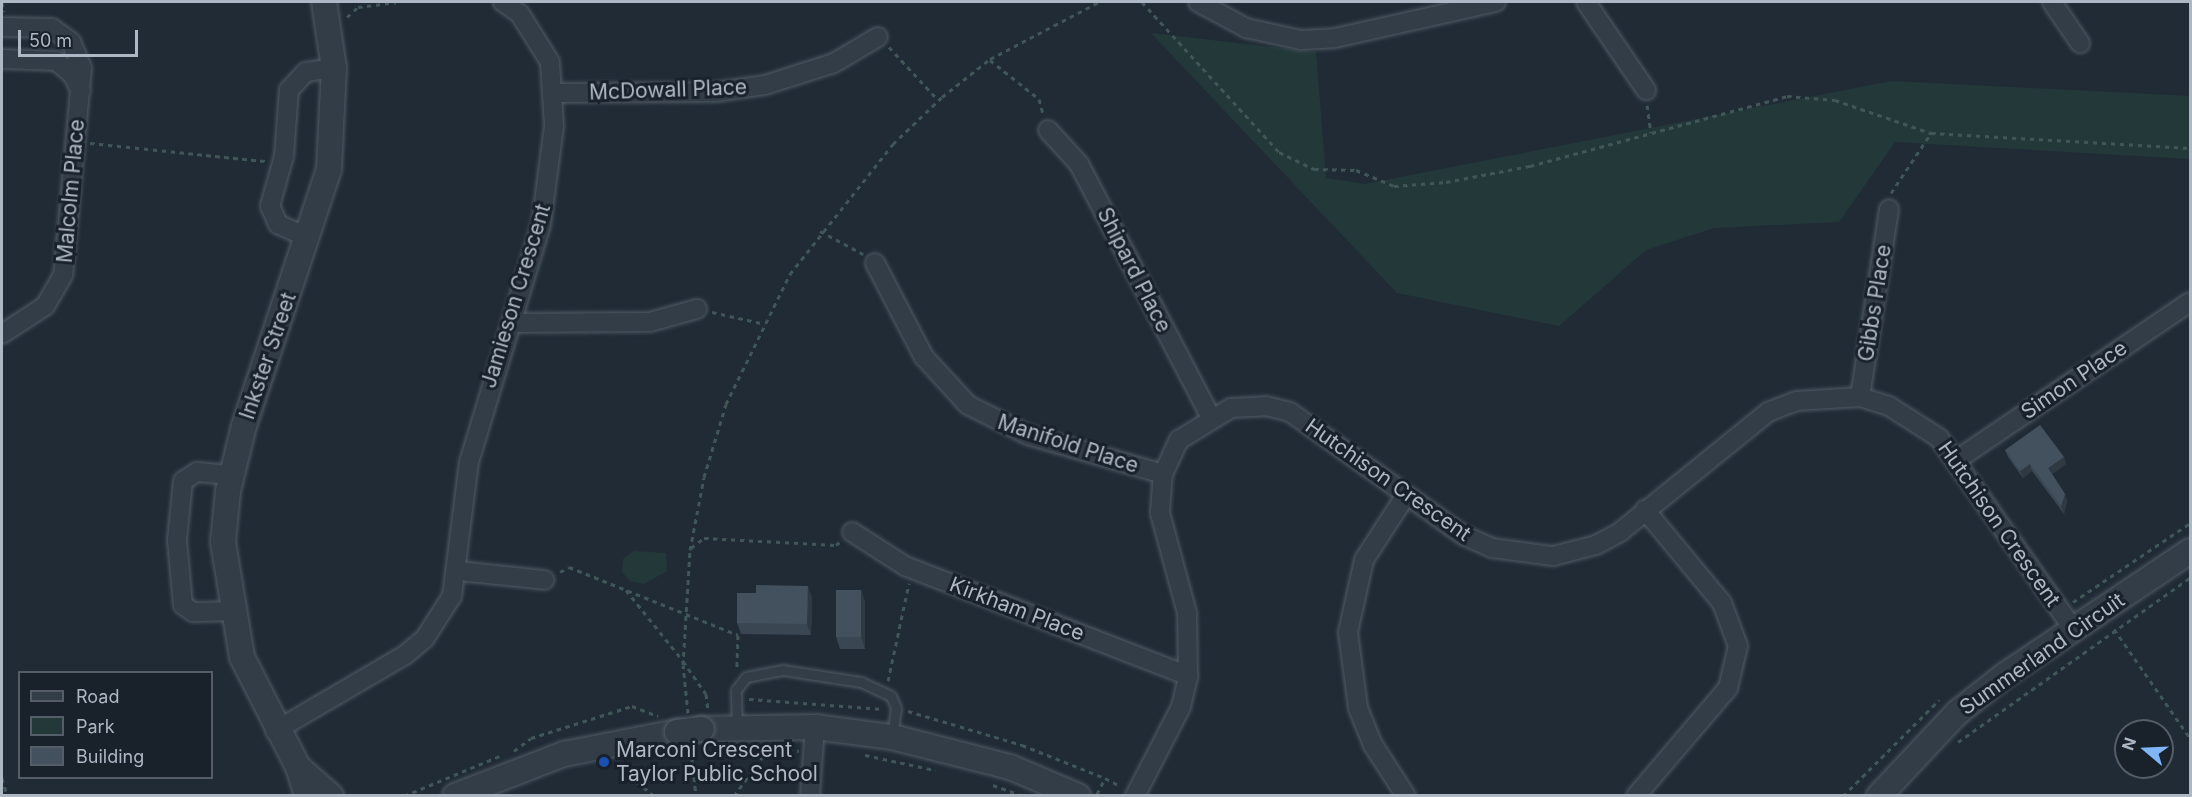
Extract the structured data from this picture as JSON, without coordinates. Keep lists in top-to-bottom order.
{
  "streets": {
    "street": [
      "McDowall Place",
      "Malcolm Place",
      "Shipard Place",
      "Jamieson Crescent",
      "Gibbs Place",
      "Inkster Street",
      "Simon Place",
      "Manifold Place",
      "Hutchison Crescent",
      "Kirkham Place",
      "Summerland Circuit"
    ]
  },
  "crossings": [
    ["McDowall Place", "Jamieson Crescent"],
    ["Shipard Place", "Hutchison Crescent"],
    ["Jamieson Crescent", "Inkster Street"],
    ["Gibbs Place", "Hutchison Crescent"],
    ["Simon Place", "Hutchison Crescent"],
    ["Manifold Place", "Hutchison Crescent"],
    ["Hutchison Crescent", "Kirkham Place"],
    ["Hutchison Crescent", "Summerland Circuit"]
  ],
  "places": ["Marconi Crescent Taylor Public School"],
  "legend": ["Road", "Park", "Building"],
  "scale_bar": "50 m",
  "north": "left"
}
